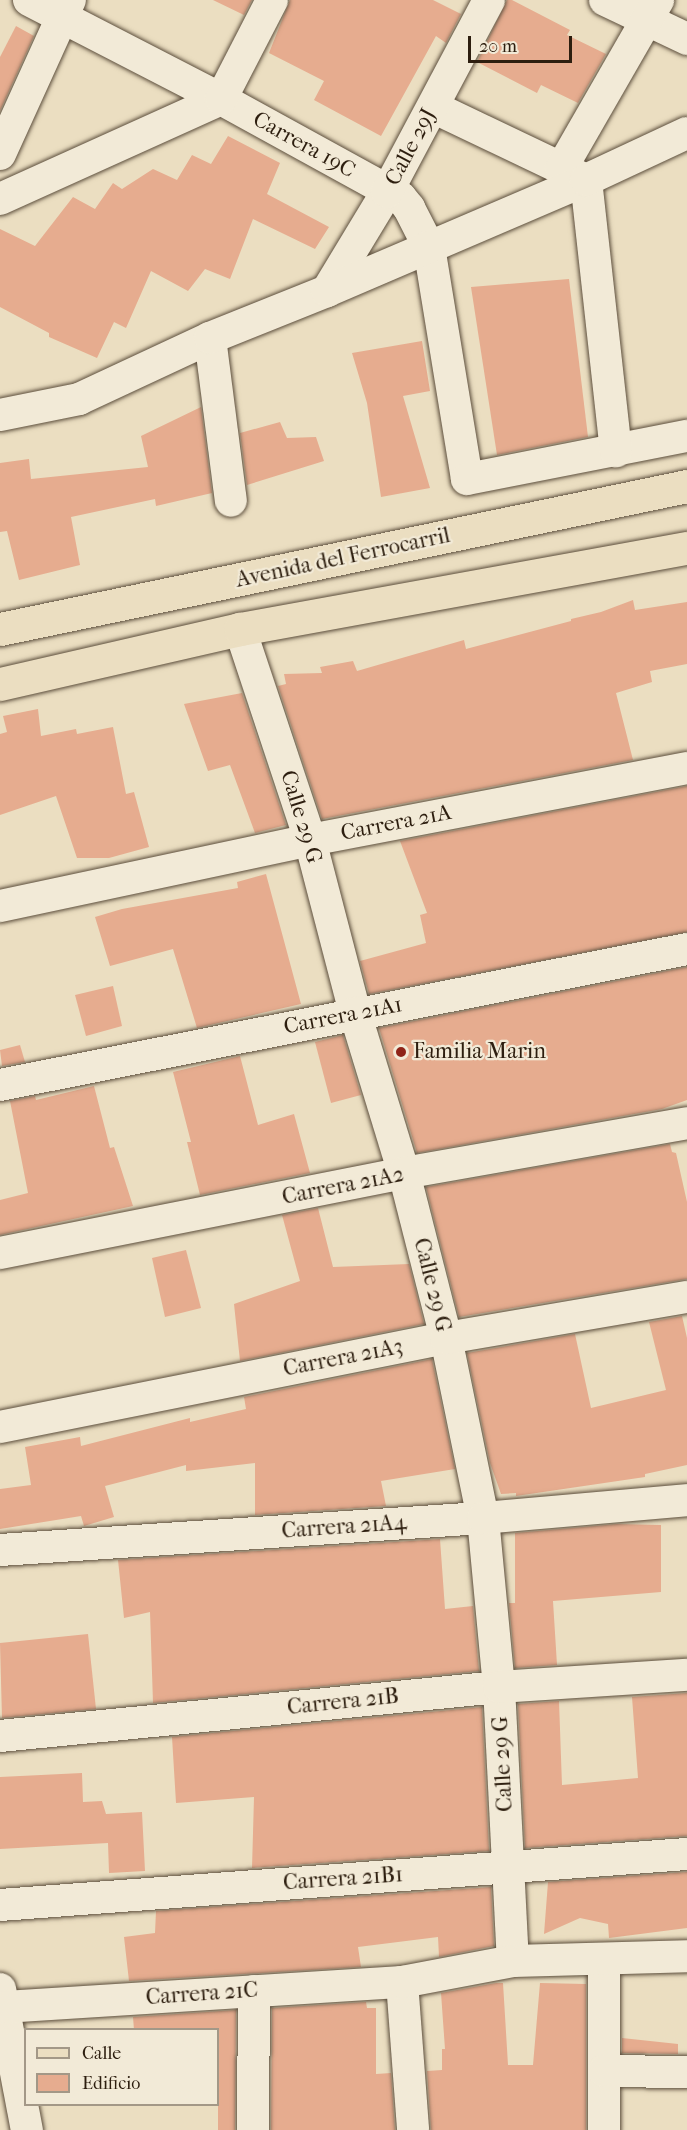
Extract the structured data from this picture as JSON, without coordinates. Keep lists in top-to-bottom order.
{
  "streets": {
    "main road": ["Avenida del Ferrocarril"],
    "street": [
      "Carrera 19C",
      "Calle 29J",
      "Calle 29 G",
      "Carrera 21A",
      "Carrera 21A1",
      "Carrera 21A2",
      "Carrera 21A3",
      "Carrera 21A4",
      "Carrera 21B",
      "Carrera 21B1",
      "Carrera 21C"
    ]
  },
  "crossings": [
    ["Carrera 19C", "Calle 29J"],
    ["Calle 29 G", "Carrera 21A"],
    ["Calle 29 G", "Carrera 21A1"],
    ["Calle 29 G", "Carrera 21A2"],
    ["Calle 29 G", "Carrera 21A3"],
    ["Calle 29 G", "Carrera 21A4"],
    ["Calle 29 G", "Carrera 21B"],
    ["Calle 29 G", "Carrera 21B1"],
    ["Calle 29 G", "Carrera 21C"]
  ],
  "places": ["Familia Marin"],
  "legend": ["Calle", "Edificio"],
  "scale_bar": "20 m"
}
